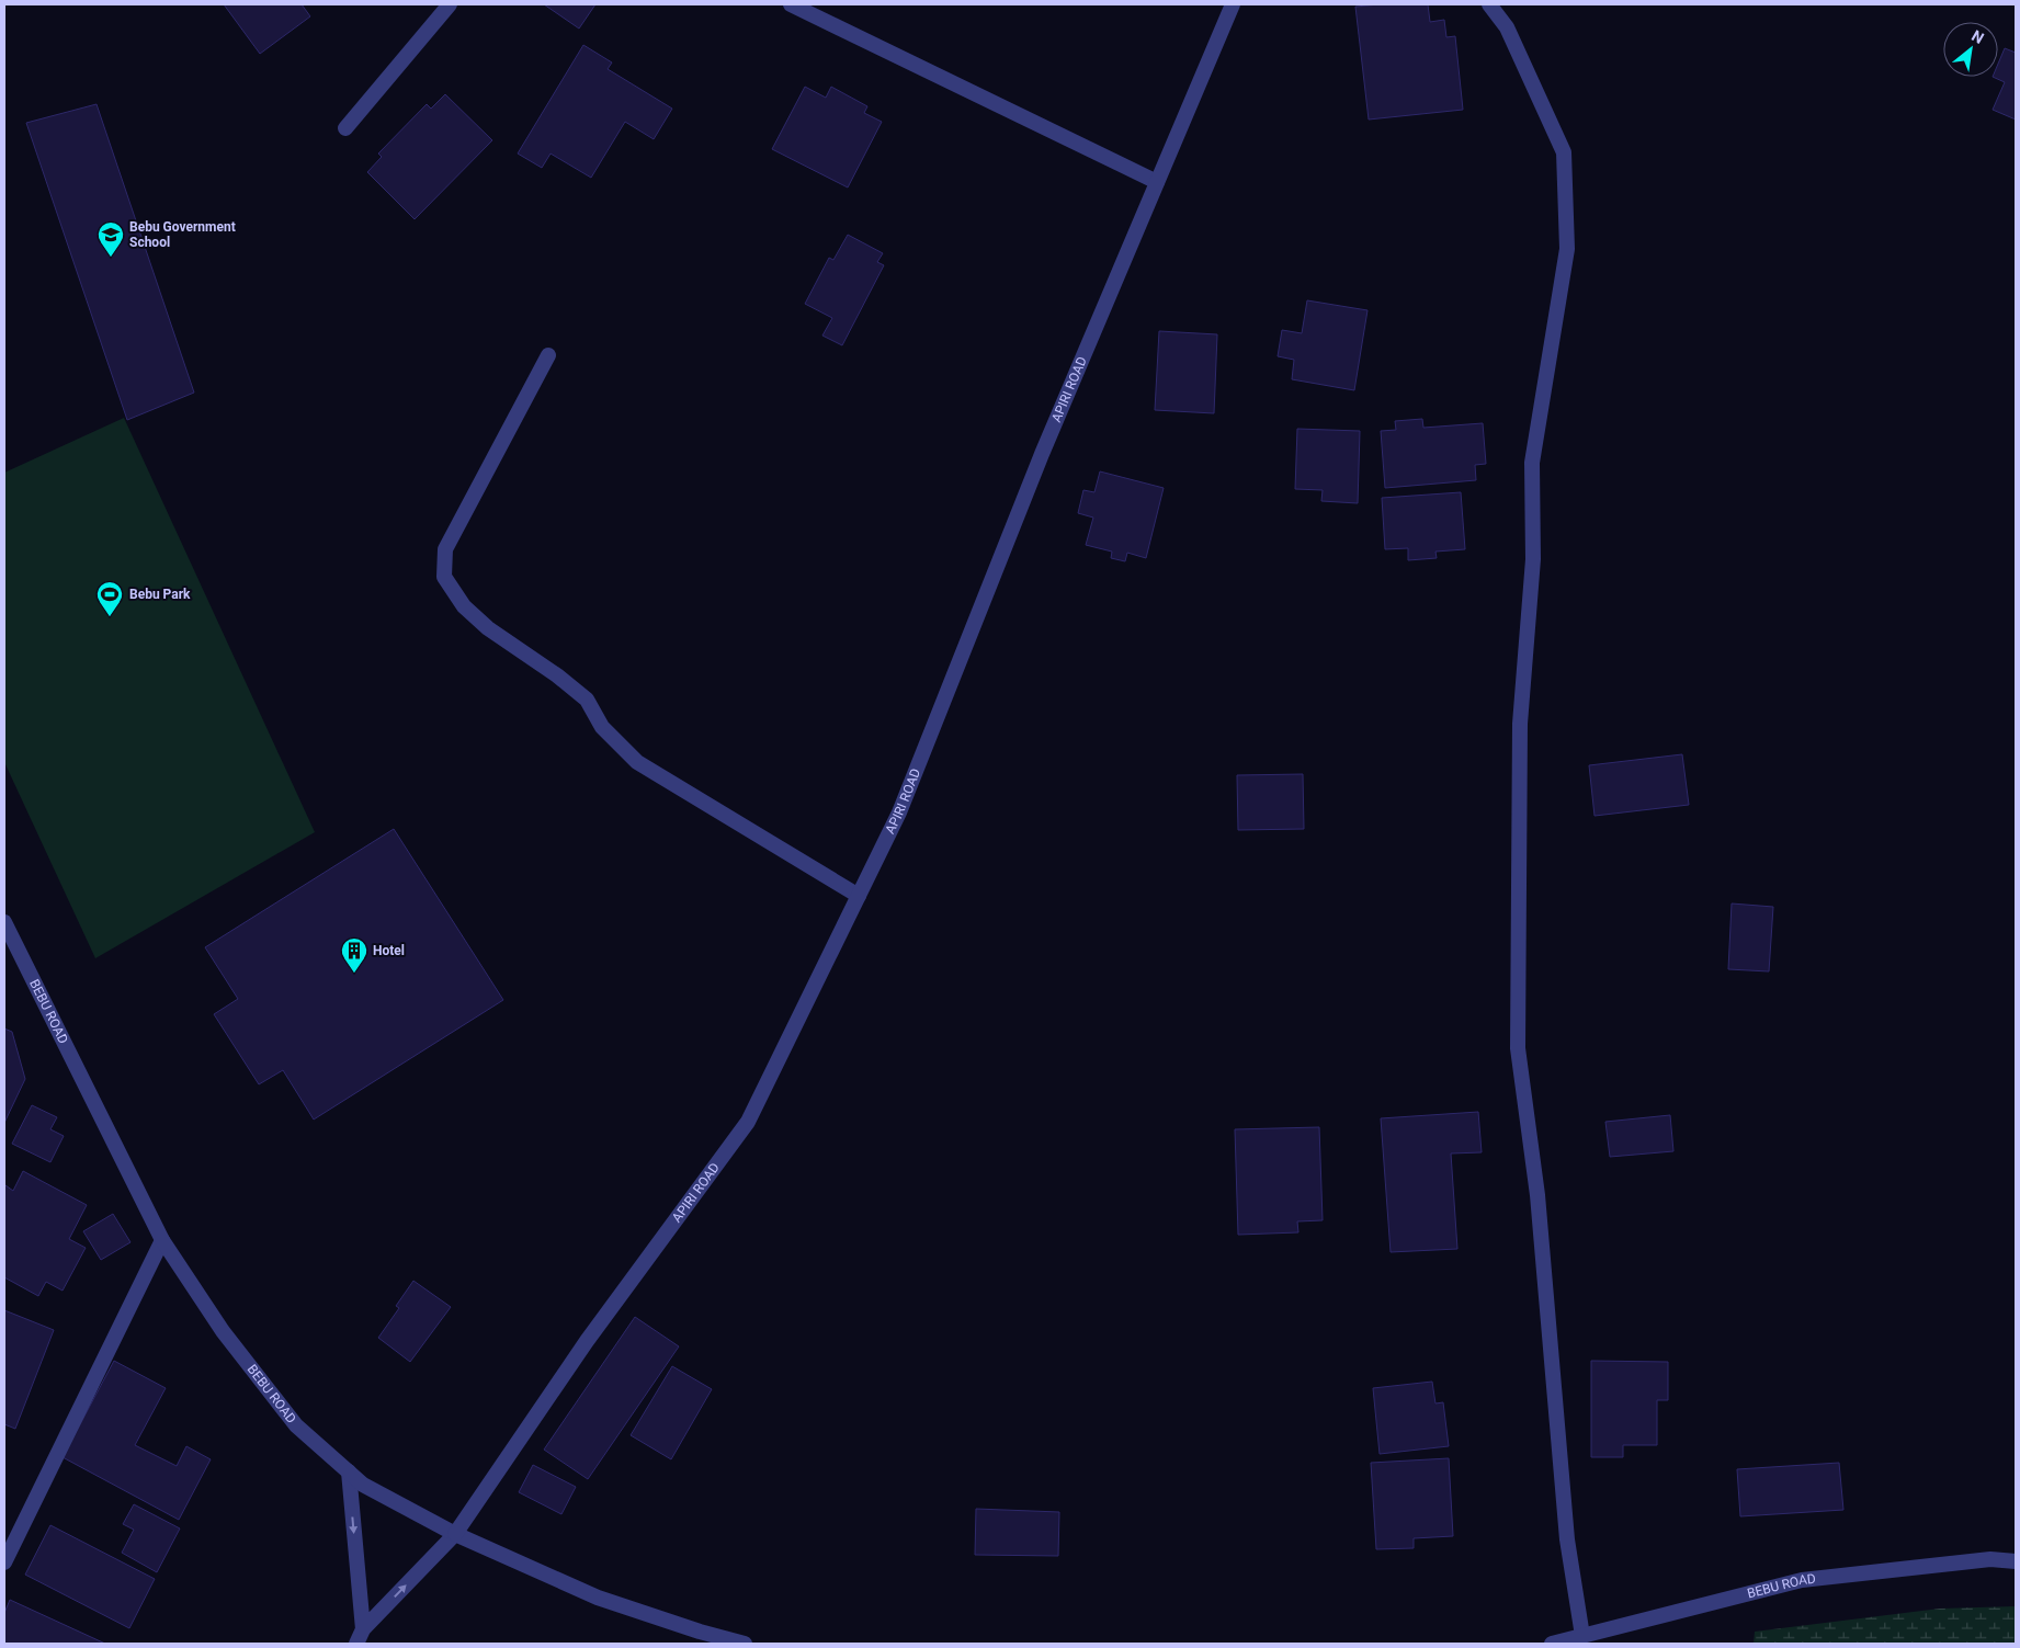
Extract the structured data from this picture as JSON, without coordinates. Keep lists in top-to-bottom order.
{
  "streets": {
    "street": ["APIRI ROAD", "BEBU ROAD"]
  },
  "crossings": [
    ["APIRI ROAD", "BEBU ROAD"]
  ],
  "places": {
    "school or university": ["Bebu Government School"],
    "sports": ["Bebu Park"],
    "building": ["Hotel"]
  },
  "north": "top right"
}
